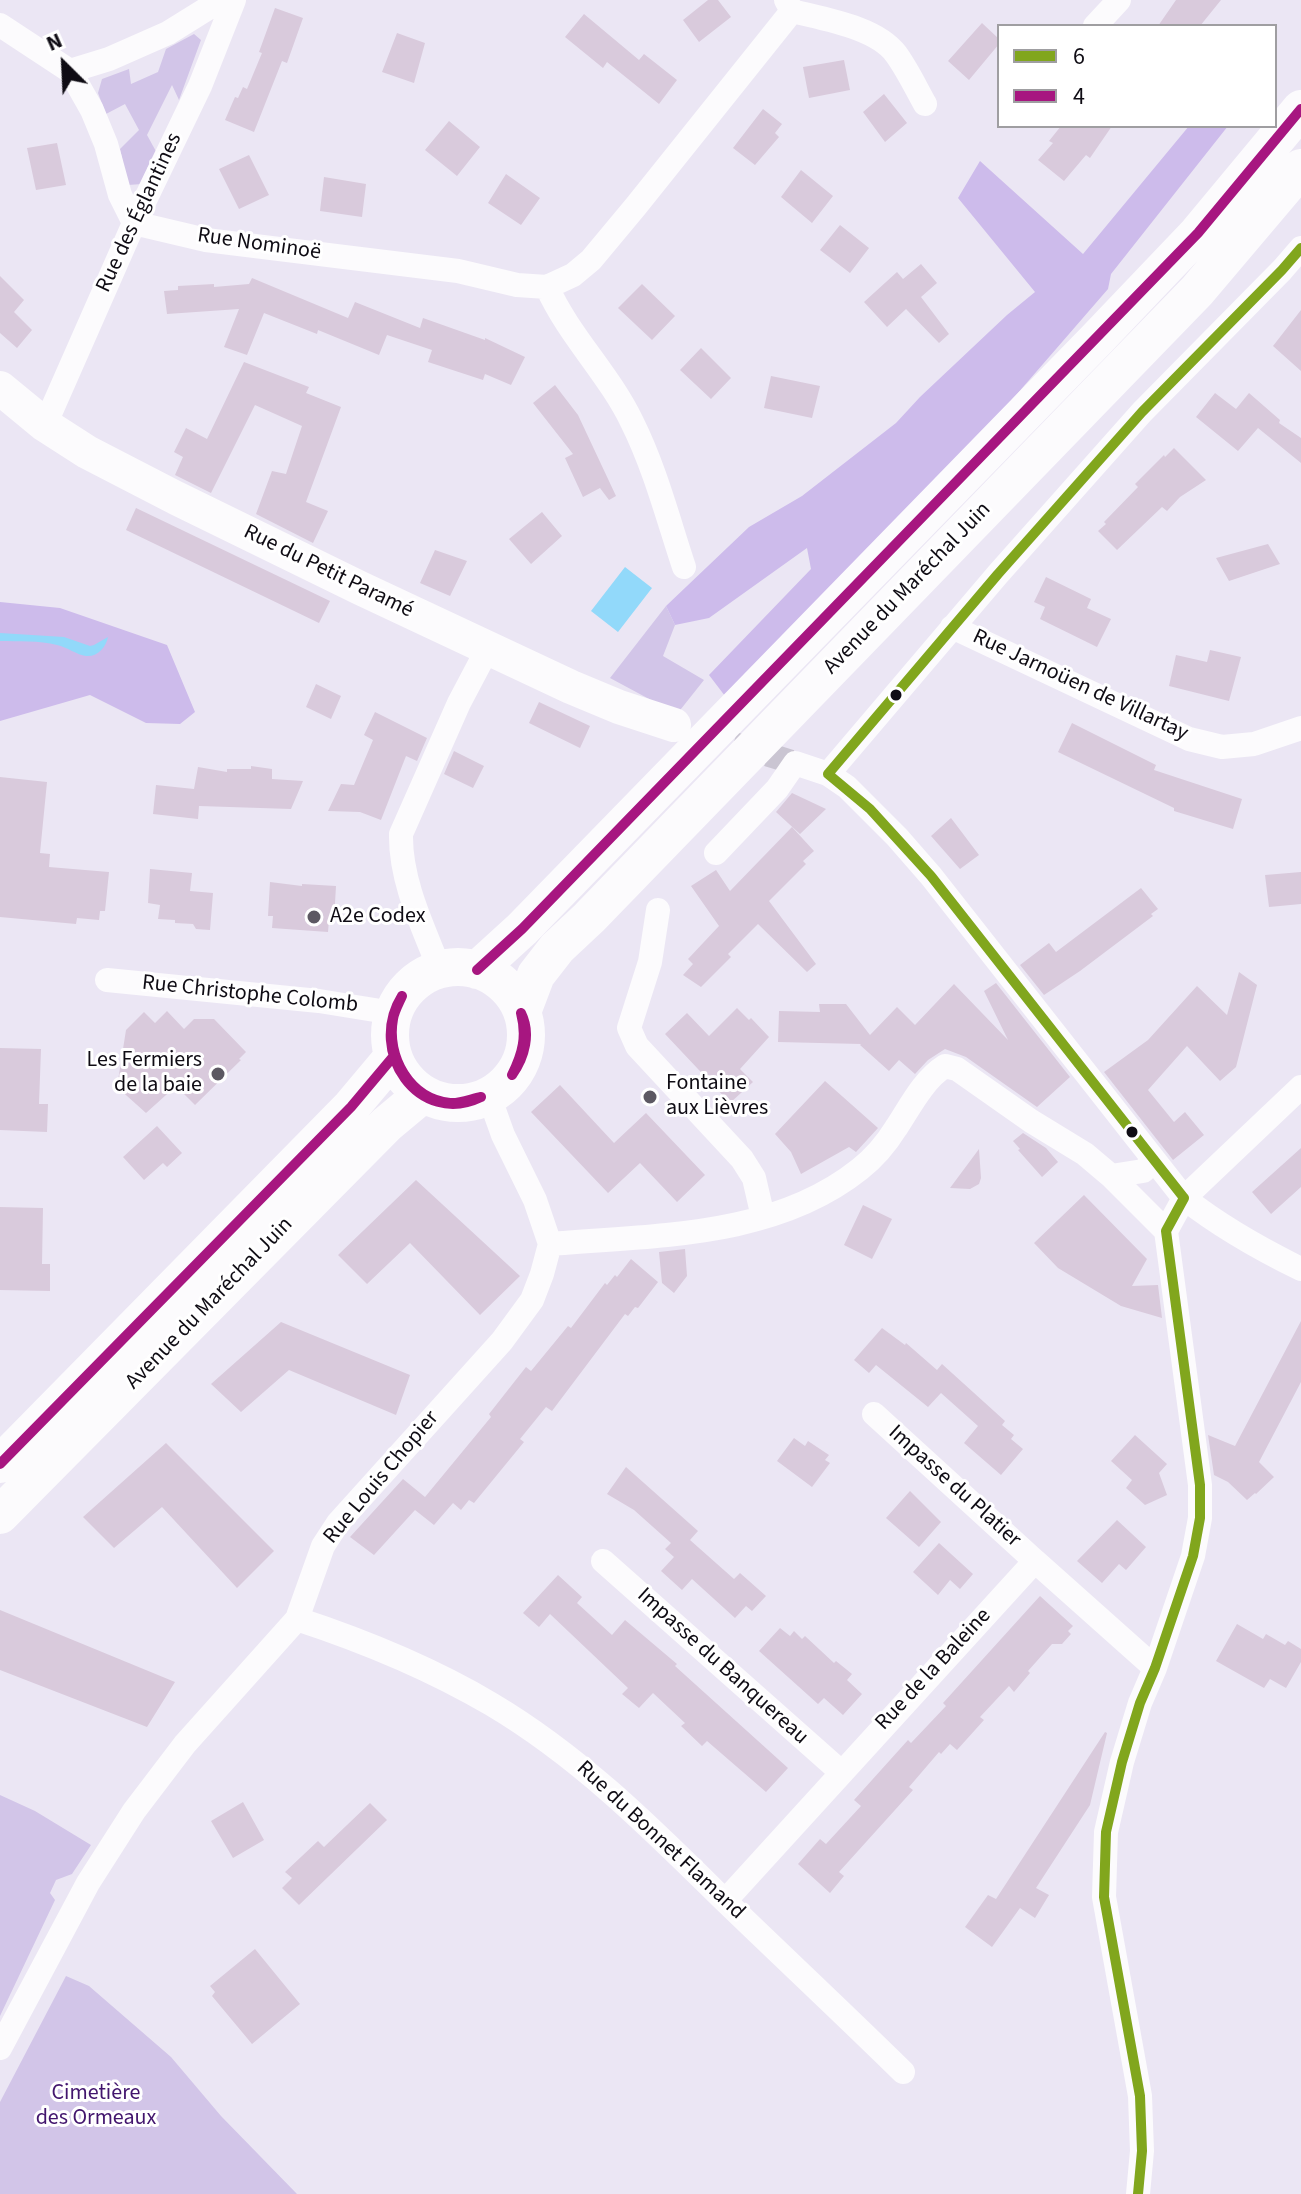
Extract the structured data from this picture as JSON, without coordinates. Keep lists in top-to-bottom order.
{
  "streets": {
    "main road": ["Avenue du Maréchal Juin"],
    "street": [
      "Rue des Églantines",
      "Rue Nominoë",
      "Rue du Petit Paramé",
      "Rue Jarnoüen de Villartay",
      "Rue Christophe Colomb",
      "Rue Louis Chopier",
      "Impasse du Platier",
      "Impasse du Banquereau",
      "Rue de la Baleine",
      "Rue du Bonnet Flamand"
    ]
  },
  "crossings": [
    ["Rue des Églantines", "Rue Nominoë"],
    ["Rue des Églantines", "Rue du Petit Paramé"],
    ["Avenue du Maréchal Juin", "Rue Christophe Colomb"],
    ["Rue Louis Chopier", "Rue du Bonnet Flamand"],
    ["Impasse du Platier", "Rue de la Baleine"],
    ["Impasse du Banquereau", "Rue de la Baleine"],
    ["Rue de la Baleine", "Rue du Bonnet Flamand"]
  ],
  "parks": ["Cimetière des Ormeaux"],
  "places": ["A2e Codex", "Les Fermiers de la baie", "Fontaine aux Lièvres"],
  "lines": ["transit line 4", "transit line 6"],
  "legend": ["6", "4"],
  "north": "top left"
}
